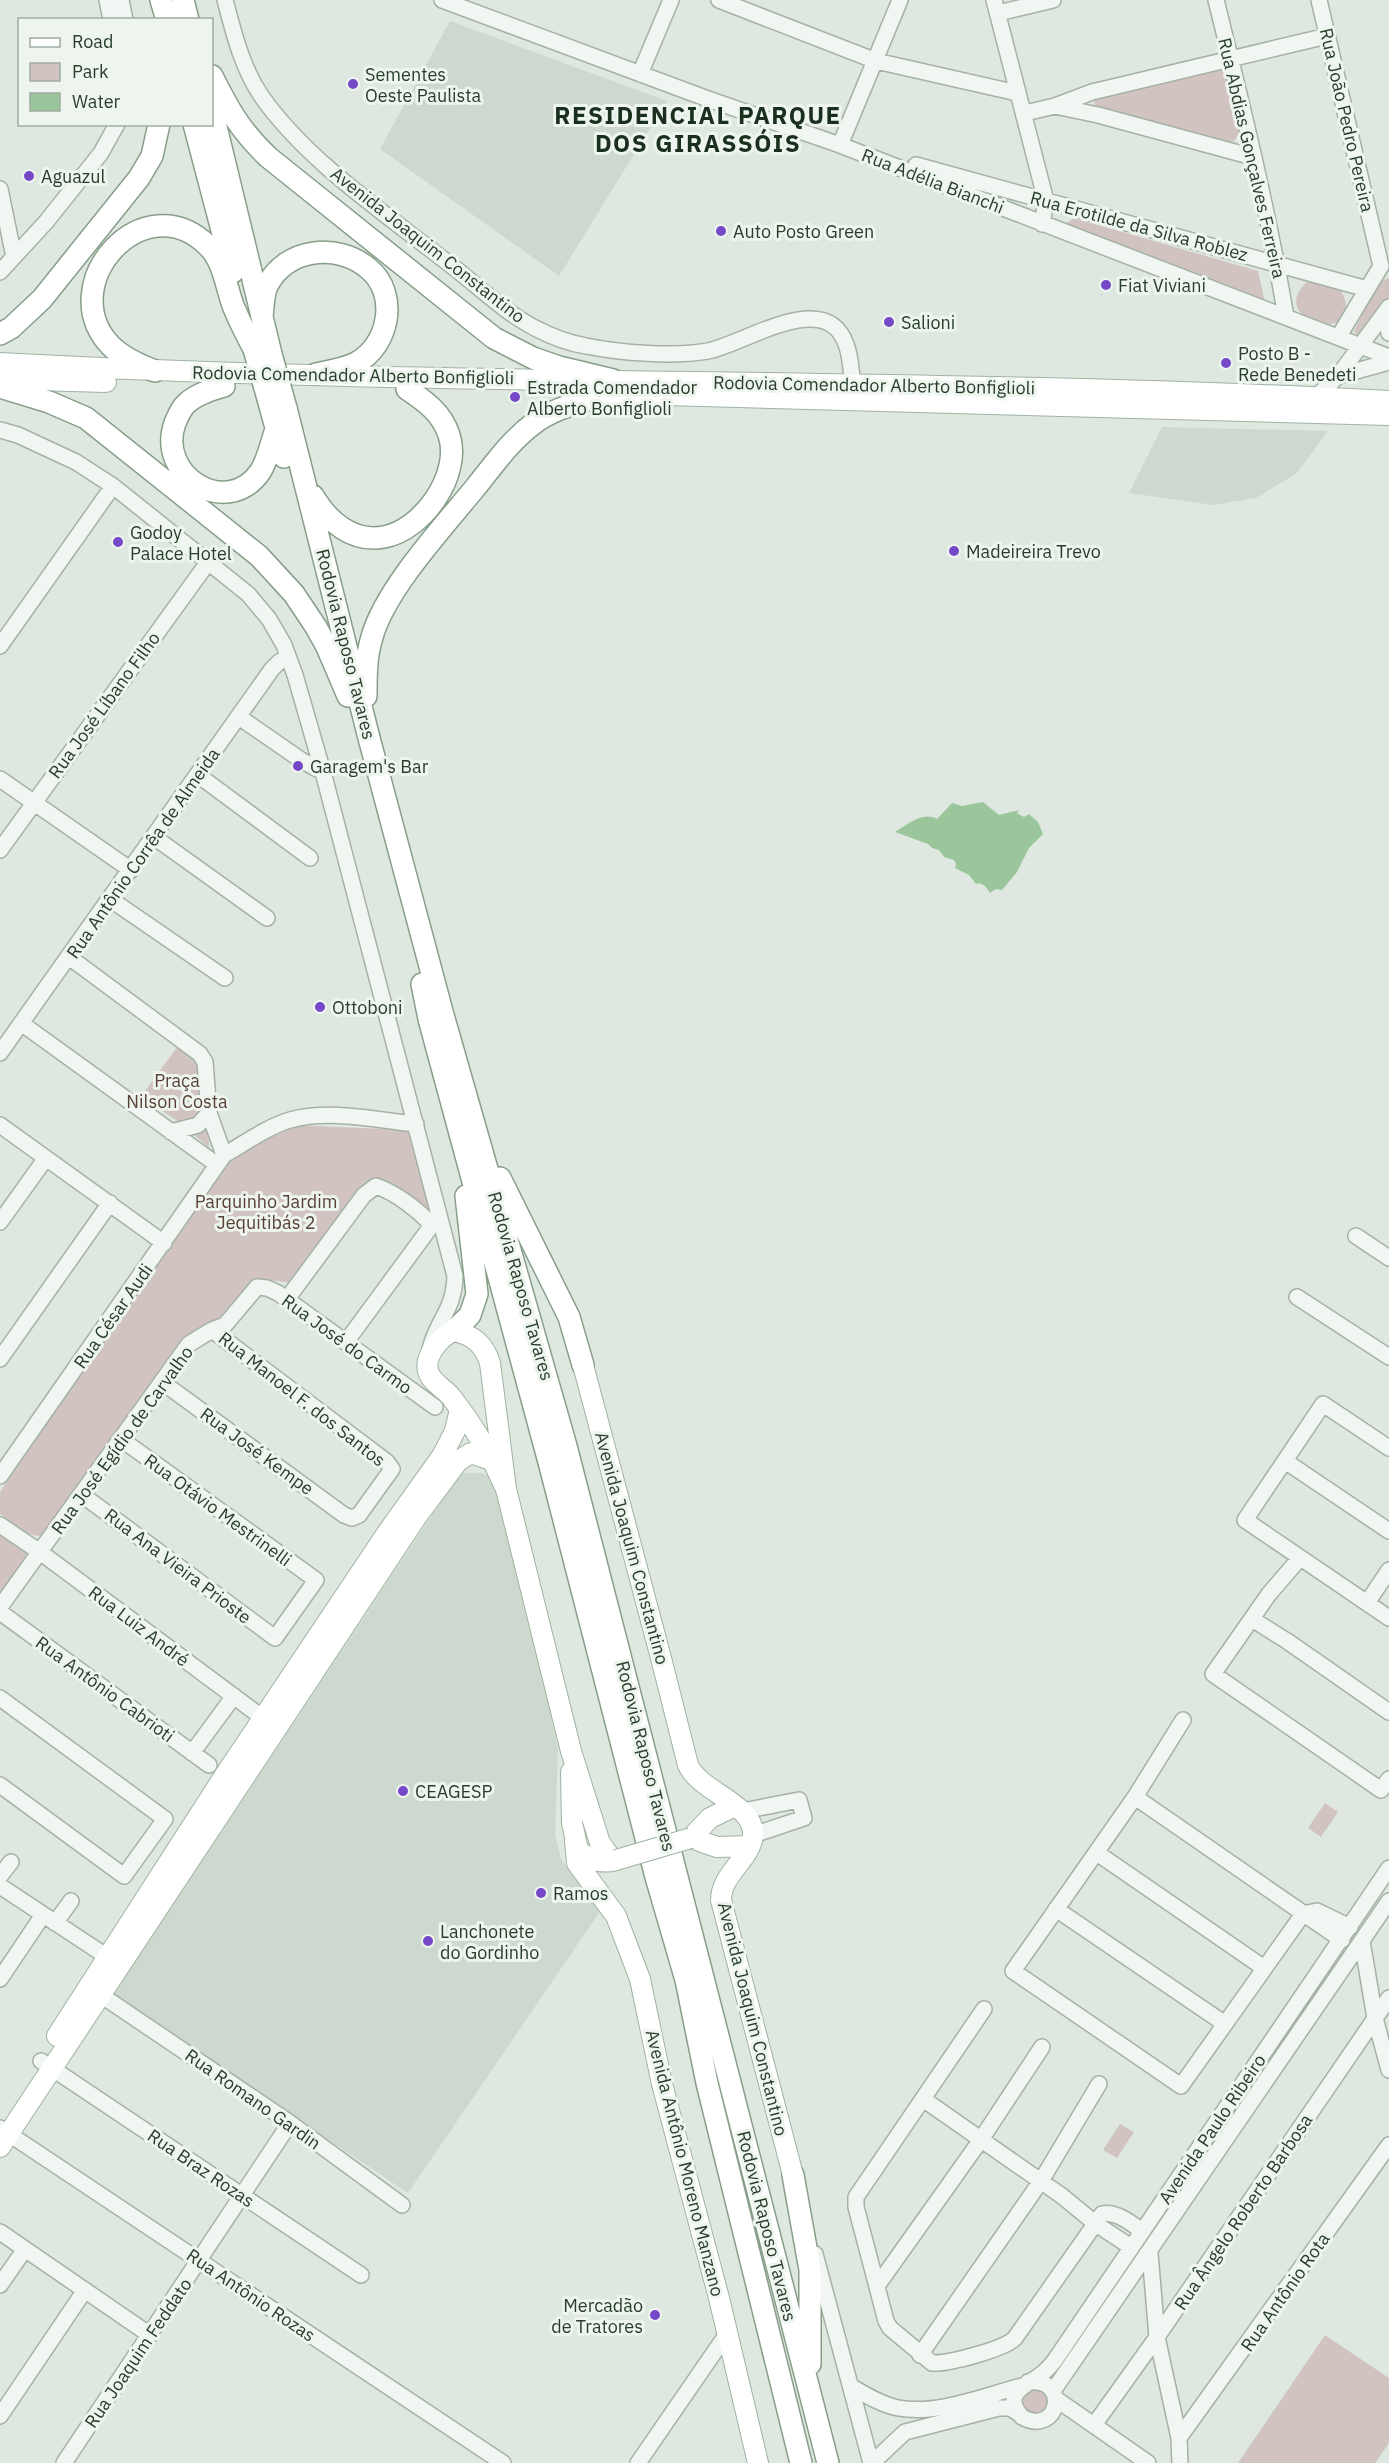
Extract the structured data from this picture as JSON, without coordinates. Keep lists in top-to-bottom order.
{
  "streets": {
    "highway": ["Rodovia Raposo Tavares"],
    "main road": ["Avenida Joaquim Constantino", "Rodovia Comendador Alberto Bonfiglioli", "Avenida Antônio Moreno Manzano"],
    "street": [
      "Rua João Pedro Pereira",
      "Rua Abdias Gonçalves Ferreira",
      "Rua Adélia Bianchi",
      "Rua Erotilde da Silva Roblez",
      "Rua José Líbano Filho",
      "Rua Antônio Corrêa de Almeida",
      "Rua César Audi",
      "Rua José do Carmo",
      "Rua Manoel F. dos Santos",
      "Rua José Egídio de Carvalho",
      "Rua José Kempe",
      "Rua Otávio Mestrinelli",
      "Rua Ana Vieira Prioste",
      "Rua Luiz André",
      "Rua Antônio Cabrioti",
      "Rua Romano Gardin",
      "Avenida Paulo Ribeiro",
      "Rua Braz Rozas",
      "Rua Ângelo Roberto Barbosa",
      "Rua Antônio Rota",
      "Rua Antônio Rozas",
      "Rua Joaquim Feddato"
    ]
  },
  "crossings": [
    ["Rua João Pedro Pereira", "Rua Adélia Bianchi"],
    ["Rua João Pedro Pereira", "Rua Erotilde da Silva Roblez"],
    ["Rua Abdias Gonçalves Ferreira", "Rua Adélia Bianchi"],
    ["Rua Abdias Gonçalves Ferreira", "Rua Erotilde da Silva Roblez"],
    ["Rua Adélia Bianchi", "Rua Erotilde da Silva Roblez"],
    ["Avenida Joaquim Constantino", "Rodovia Comendador Alberto Bonfiglioli"],
    ["Avenida Joaquim Constantino", "Avenida Paulo Ribeiro"],
    ["Rua José do Carmo", "Rua José Egídio de Carvalho"],
    ["Rua Manoel F. dos Santos", "Rua José Egídio de Carvalho"],
    ["Rua Manoel F. dos Santos", "Rua José Kempe"],
    ["Rua José Egídio de Carvalho", "Rua José Kempe"],
    ["Rua José Egídio de Carvalho", "Rua Otávio Mestrinelli"],
    ["Rua José Egídio de Carvalho", "Rua Ana Vieira Prioste"],
    ["Rua José Egídio de Carvalho", "Rua Luiz André"],
    ["Rua Otávio Mestrinelli", "Rua Ana Vieira Prioste"],
    ["Rua Romano Gardin", "Rua Joaquim Feddato"],
    ["Rua Braz Rozas", "Rua Joaquim Feddato"],
    ["Rua Antônio Rozas", "Rua Joaquim Feddato"]
  ],
  "districts": ["RESIDENCIAL PARQUE DOS GIRASSÓIS"],
  "parks": ["Praça Nilson Costa", "Parquinho Jardim Jequitibás 2"],
  "places": [
    "Sementes Oeste Paulista",
    "Aguazul",
    "Auto Posto Green",
    "Fiat Viviani",
    "Salioni",
    "Posto B - Rede Benedeti",
    "Estrada Comendador Alberto Bonfiglioli",
    "Godoy Palace Hotel",
    "Madeireira Trevo",
    "Garagem's Bar",
    "Ottoboni",
    "CEAGESP",
    "Ramos",
    "Lanchonete do Gordinho",
    "Mercadão de Tratores"
  ],
  "legend": ["Road", "Park", "Water"]
}
